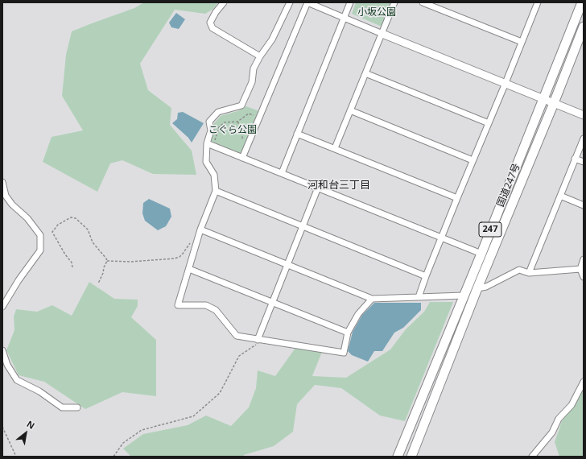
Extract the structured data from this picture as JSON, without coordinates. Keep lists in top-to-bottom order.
{
  "streets": {
    "highway": ["国道247号", "247"]
  },
  "districts": ["河和台三丁目"],
  "parks": ["小坂公園", "こぐら公園"],
  "north": "top right"
}
